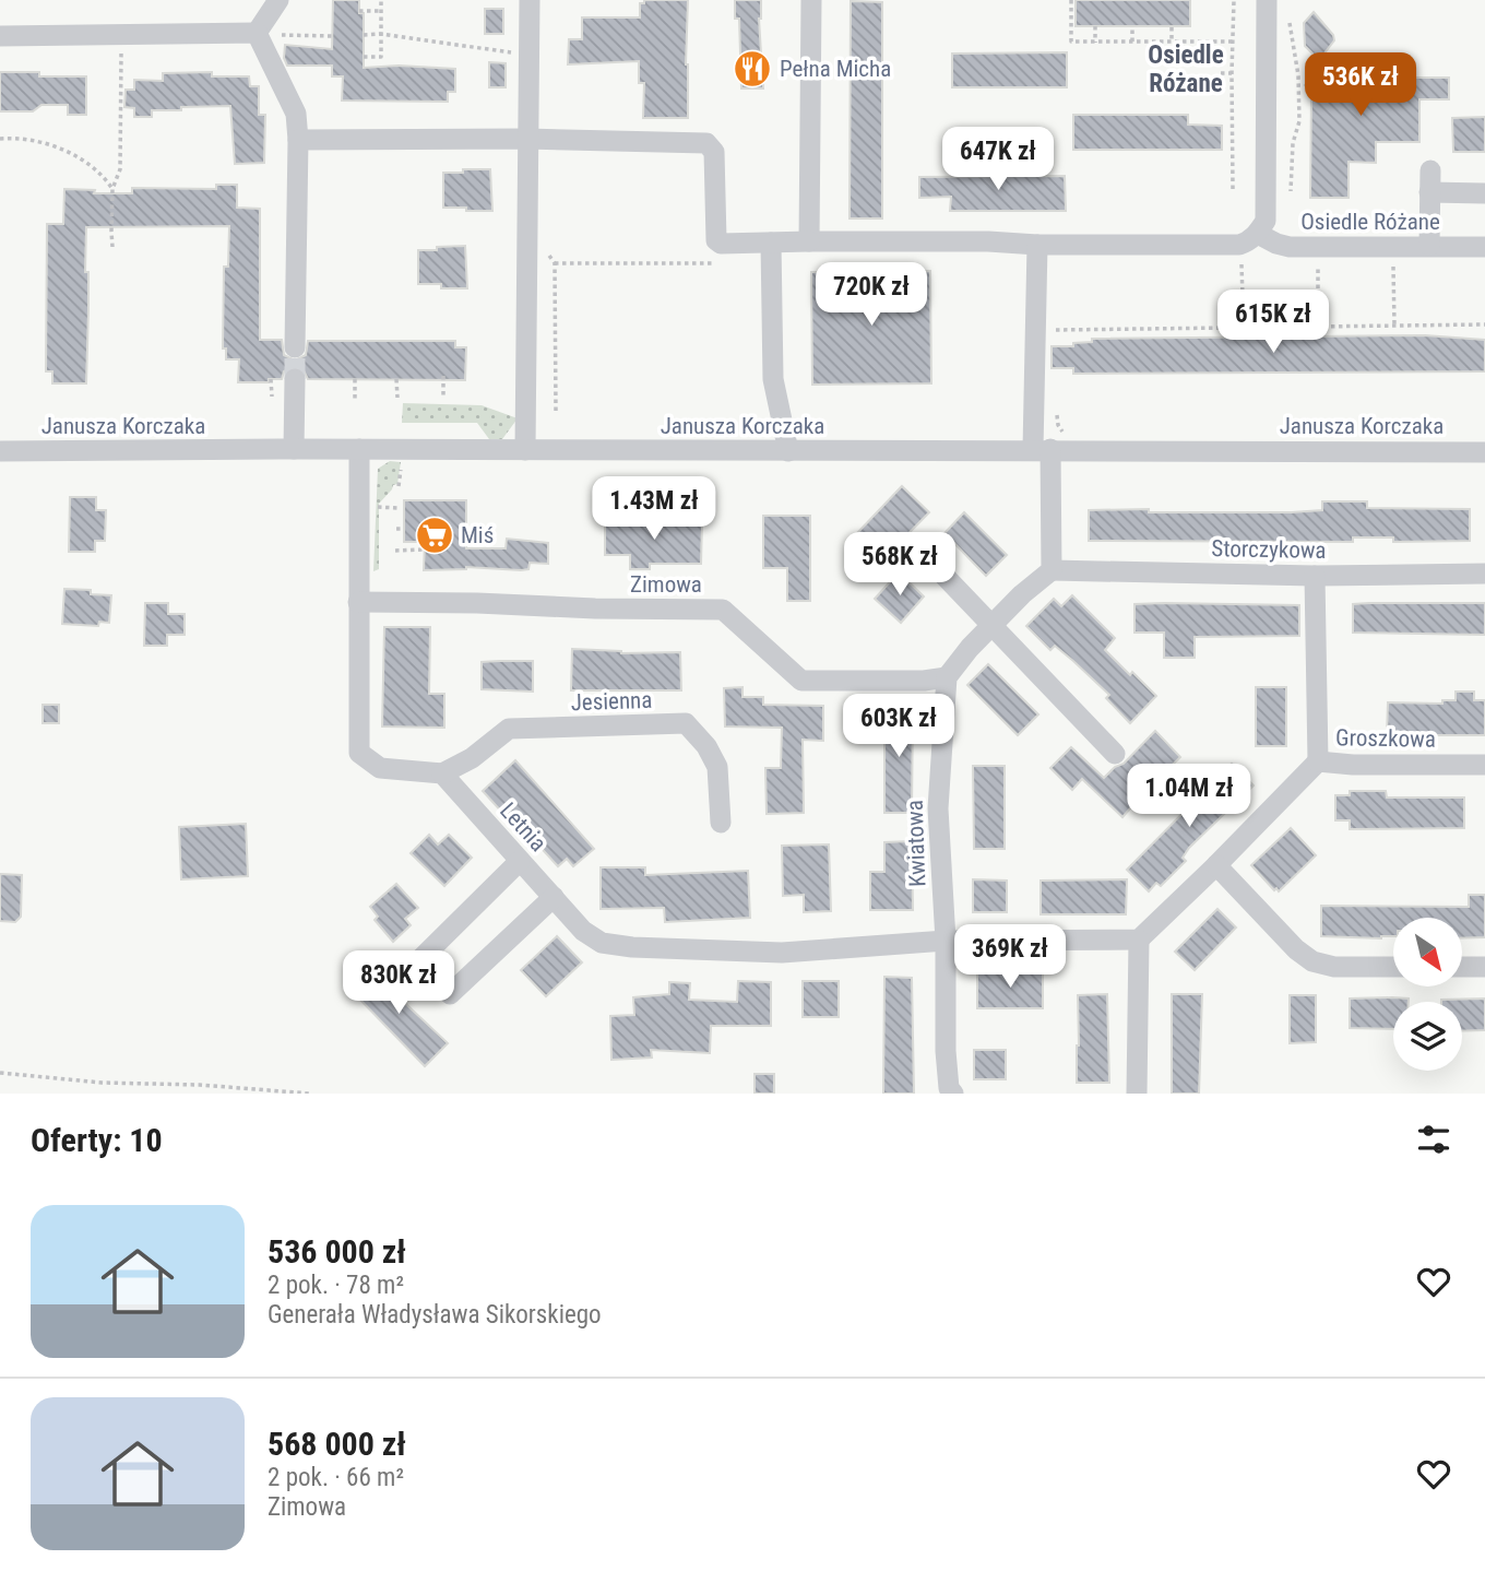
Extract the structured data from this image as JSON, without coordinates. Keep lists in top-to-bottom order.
{
  "streets": {
    "street": [
      "Osiedle Różane",
      "Janusza Korczaka",
      "Storczykowa",
      "Zimowa",
      "Jesienna",
      "Groszkowa",
      "Letnia",
      "Kwiatowa"
    ]
  },
  "crossings": [
    ["Zimowa", "Kwiatowa"],
    ["Jesienna", "Letnia"],
    ["Letnia", "Kwiatowa"]
  ],
  "districts": ["Osiedle Różane"],
  "places": {
    "restaurant": ["Pełna Micha"],
    "supermarket": ["Miś"]
  },
  "north": "bottom right",
  "page": {
    "price": [
      "536K zł",
      "647K zł",
      "720K zł",
      "615K zł",
      "1.43M zł",
      "568K zł",
      "603K zł",
      "1.04M zł",
      "369K zł",
      "830K zł"
    ],
    "heading": "Oferty: 10",
    "list": [
      {
        "name": "536 000 zł",
        "note": "2 pok. · 78 m² · Generała Władysława Sikorskiego"
      },
      {
        "name": "568 000 zł",
        "note": "2 pok. · 66 m² · Zimowa"
      }
    ]
  }
}
